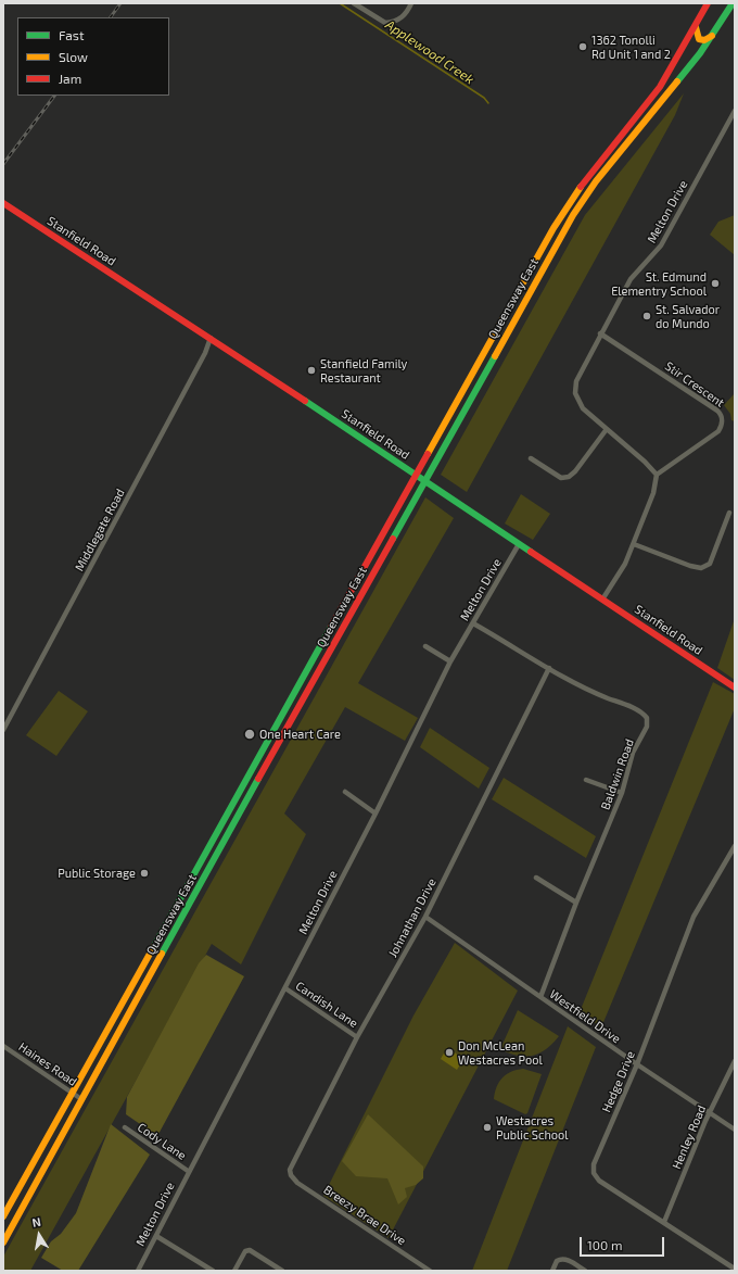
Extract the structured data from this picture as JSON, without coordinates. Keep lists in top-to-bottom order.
{
  "streets": {
    "main road": ["Stanfield Road", "Queensway East"],
    "street": [
      "Melton Drive",
      "Stir Crescent",
      "Middlegate Road",
      "Baldwin Road",
      "Johnathan Drive",
      "Candish Lane",
      "Westfield Drive",
      "Haines Road",
      "Hedge Drive",
      "Henley Road",
      "Cody Lane",
      "Breezy Brae Drive"
    ]
  },
  "crossings": [
    ["Melton Drive", "Stanfield Road"],
    ["Melton Drive", "Stir Crescent"],
    ["Melton Drive", "Baldwin Road"],
    ["Melton Drive", "Candish Lane"],
    ["Melton Drive", "Cody Lane"],
    ["Stanfield Road", "Queensway East"],
    ["Stanfield Road", "Middlegate Road"],
    ["Queensway East", "Haines Road"],
    ["Baldwin Road", "Johnathan Drive"],
    ["Baldwin Road", "Westfield Drive"],
    ["Johnathan Drive", "Candish Lane"],
    ["Johnathan Drive", "Westfield Drive"],
    ["Johnathan Drive", "Breezy Brae Drive"],
    ["Westfield Drive", "Hedge Drive"],
    ["Westfield Drive", "Henley Road"],
    ["Hedge Drive", "Henley Road"]
  ],
  "water": ["Applewood Creek"],
  "places": [
    "1362 Tonolli Rd Unit 1 and 2",
    "St. Edmund Elementry School",
    "St. Salvador do Mundo",
    "Stanfield Family Restaurant",
    "One Heart Care",
    "Public Storage",
    "Don McLean Westacres Pool",
    "Westacres Public School"
  ],
  "legend": ["Fast", "Slow", "Jam"],
  "scale_bar": "100 m",
  "north": "top"
}
